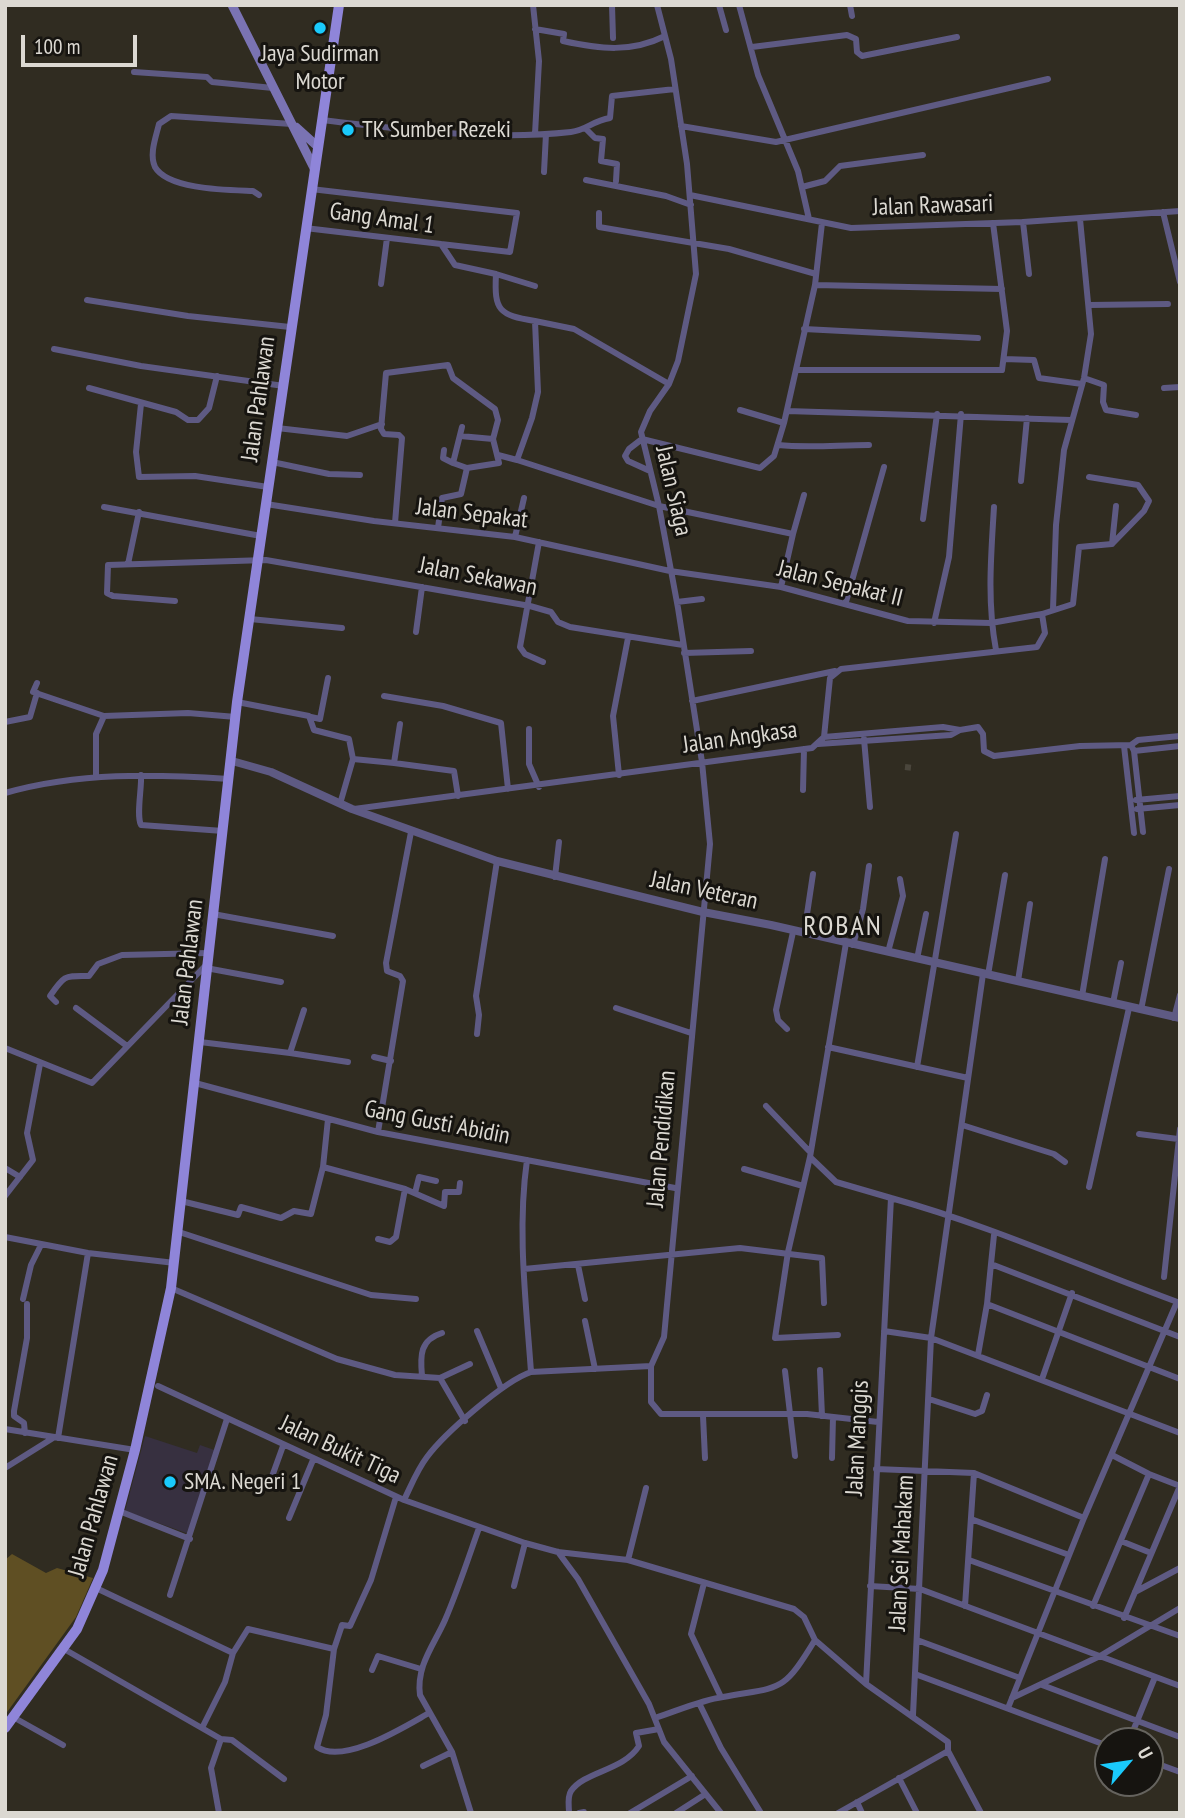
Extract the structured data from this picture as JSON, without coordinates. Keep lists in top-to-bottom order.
{
  "streets": {
    "main road": ["Jalan Pahlawan"],
    "street": [
      "Jalan Rawasari",
      "Gang Amal 1",
      "Jalan Siaga",
      "Jalan Sepakat",
      "Jalan Sekawan",
      "Jalan Sepakat II",
      "Jalan Angkasa",
      "Jalan Veteran",
      "Gang Gusti Abidin",
      "Jalan Pendidikan",
      "Jalan Manggis",
      "Jalan Bukit Tiga",
      "Jalan Sei Mahakam"
    ]
  },
  "crossings": [
    ["Jalan Rawasari", "Jalan Siaga"],
    ["Gang Amal 1", "Jalan Pahlawan"],
    ["Jalan Pahlawan", "Jalan Sepakat"],
    ["Jalan Pahlawan", "Jalan Sekawan"],
    ["Jalan Pahlawan", "Jalan Veteran"],
    ["Jalan Pahlawan", "Gang Gusti Abidin"],
    ["Jalan Pahlawan", "Jalan Bukit Tiga"],
    ["Jalan Siaga", "Jalan Sepakat"],
    ["Jalan Siaga", "Jalan Sekawan"],
    ["Jalan Siaga", "Jalan Sepakat II"],
    ["Jalan Siaga", "Jalan Angkasa"],
    ["Jalan Siaga", "Jalan Veteran"],
    ["Jalan Siaga", "Jalan Pendidikan"],
    ["Jalan Sepakat", "Jalan Sepakat II"],
    ["Jalan Angkasa", "Jalan Veteran"],
    ["Jalan Veteran", "Jalan Pendidikan"],
    ["Jalan Veteran", "Jalan Sei Mahakam"],
    ["Gang Gusti Abidin", "Jalan Pendidikan"],
    ["Jalan Pendidikan", "Jalan Bukit Tiga"]
  ],
  "districts": ["ROBAN"],
  "places": ["Jaya Sudirman Motor", "TK Sumber Rezeki", "SMA. Negeri 1"],
  "scale_bar": "100 m",
  "north": "top right"
}
